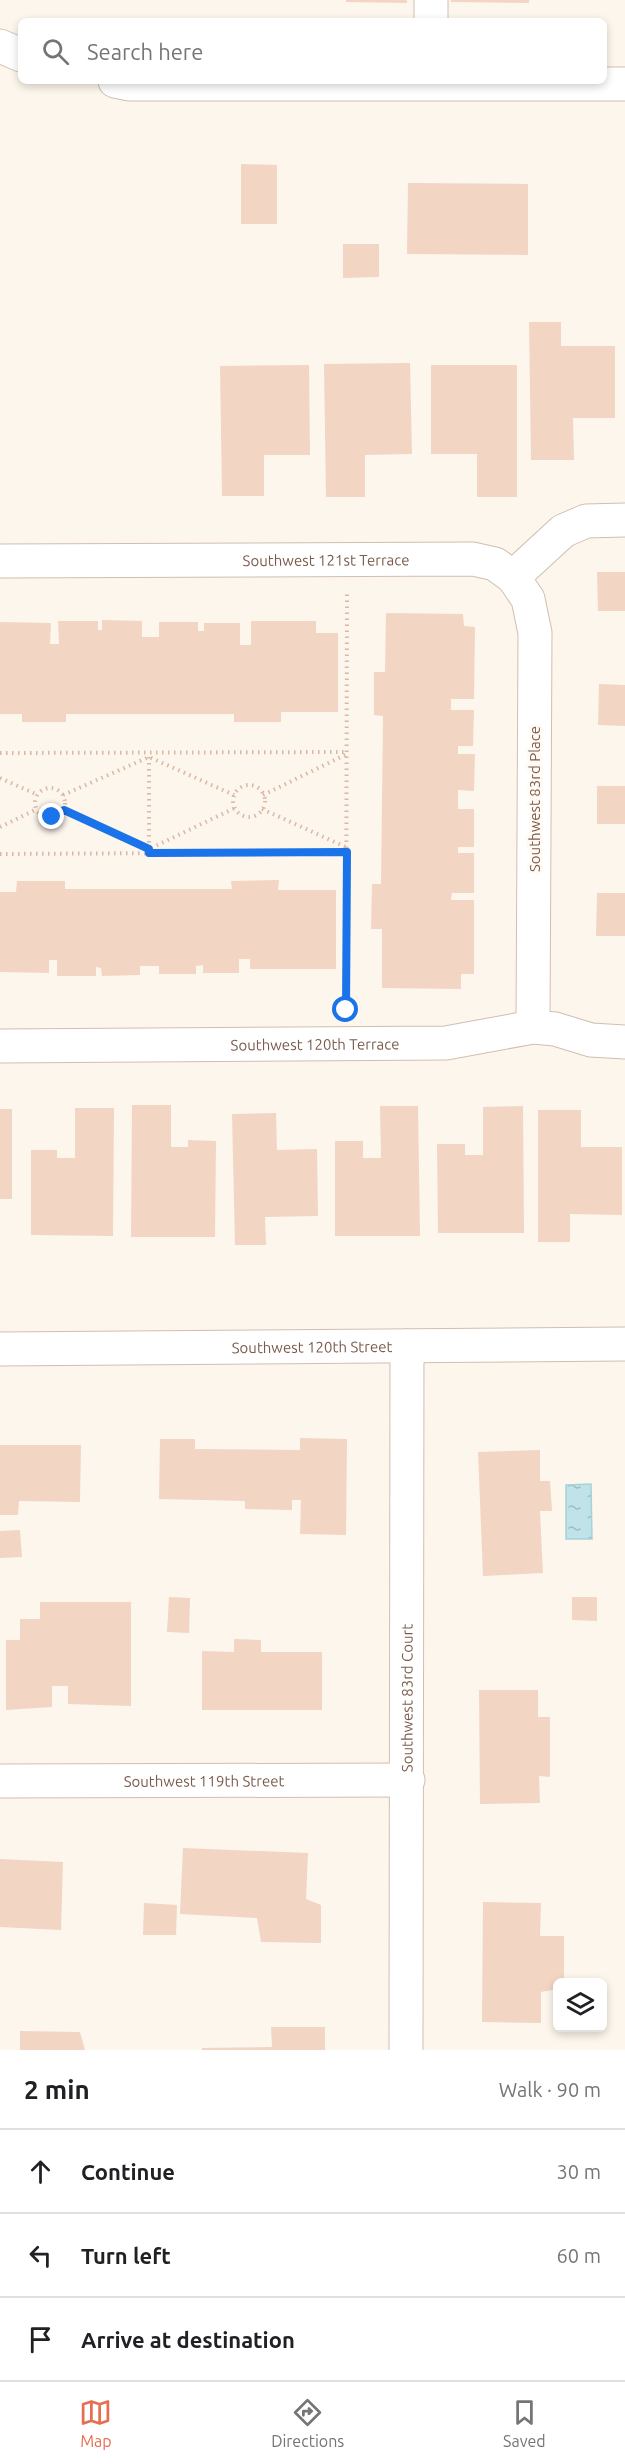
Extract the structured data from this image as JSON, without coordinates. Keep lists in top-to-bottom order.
{
  "streets": {
    "street": [
      "Southwest 121st Terrace",
      "Southwest 83rd Place",
      "Southwest 120th Terrace",
      "Southwest 120th Street",
      "Southwest 83rd Court",
      "Southwest 119th Street"
    ]
  },
  "crossings": [
    ["Southwest 121st Terrace", "Southwest 83rd Place"],
    ["Southwest 83rd Place", "Southwest 120th Terrace"],
    ["Southwest 120th Street", "Southwest 83rd Court"],
    ["Southwest 83rd Court", "Southwest 119th Street"]
  ],
  "page": {
    "search": "Search here",
    "heading": ["2 min", "Walk · 90 m"],
    "list": [
      ["Continue", "30 m"],
      ["Turn left", "60 m"],
      "Arrive at destination"
    ],
    "nav": ["Map", "Directions", "Saved"]
  }
}
